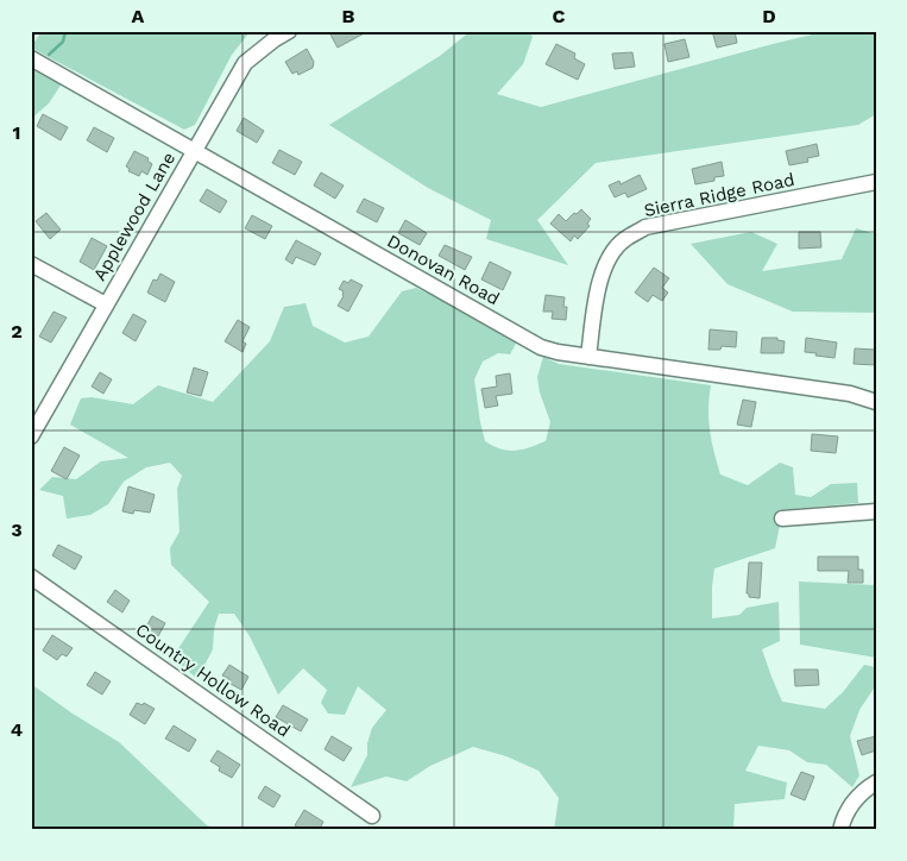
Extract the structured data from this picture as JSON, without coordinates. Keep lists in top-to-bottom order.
{
  "streets": {
    "street": [
      "Sierra Ridge Road",
      "Applewood Lane",
      "Donovan Road",
      "Country Hollow Road"
    ]
  },
  "crossings": [
    ["Sierra Ridge Road", "Donovan Road"],
    ["Applewood Lane", "Donovan Road"]
  ],
  "grid": {
    "columns": [
      "A",
      "B",
      "C",
      "D"
    ],
    "rows": [
      "1",
      "2",
      "3",
      "4"
    ]
  }
}
